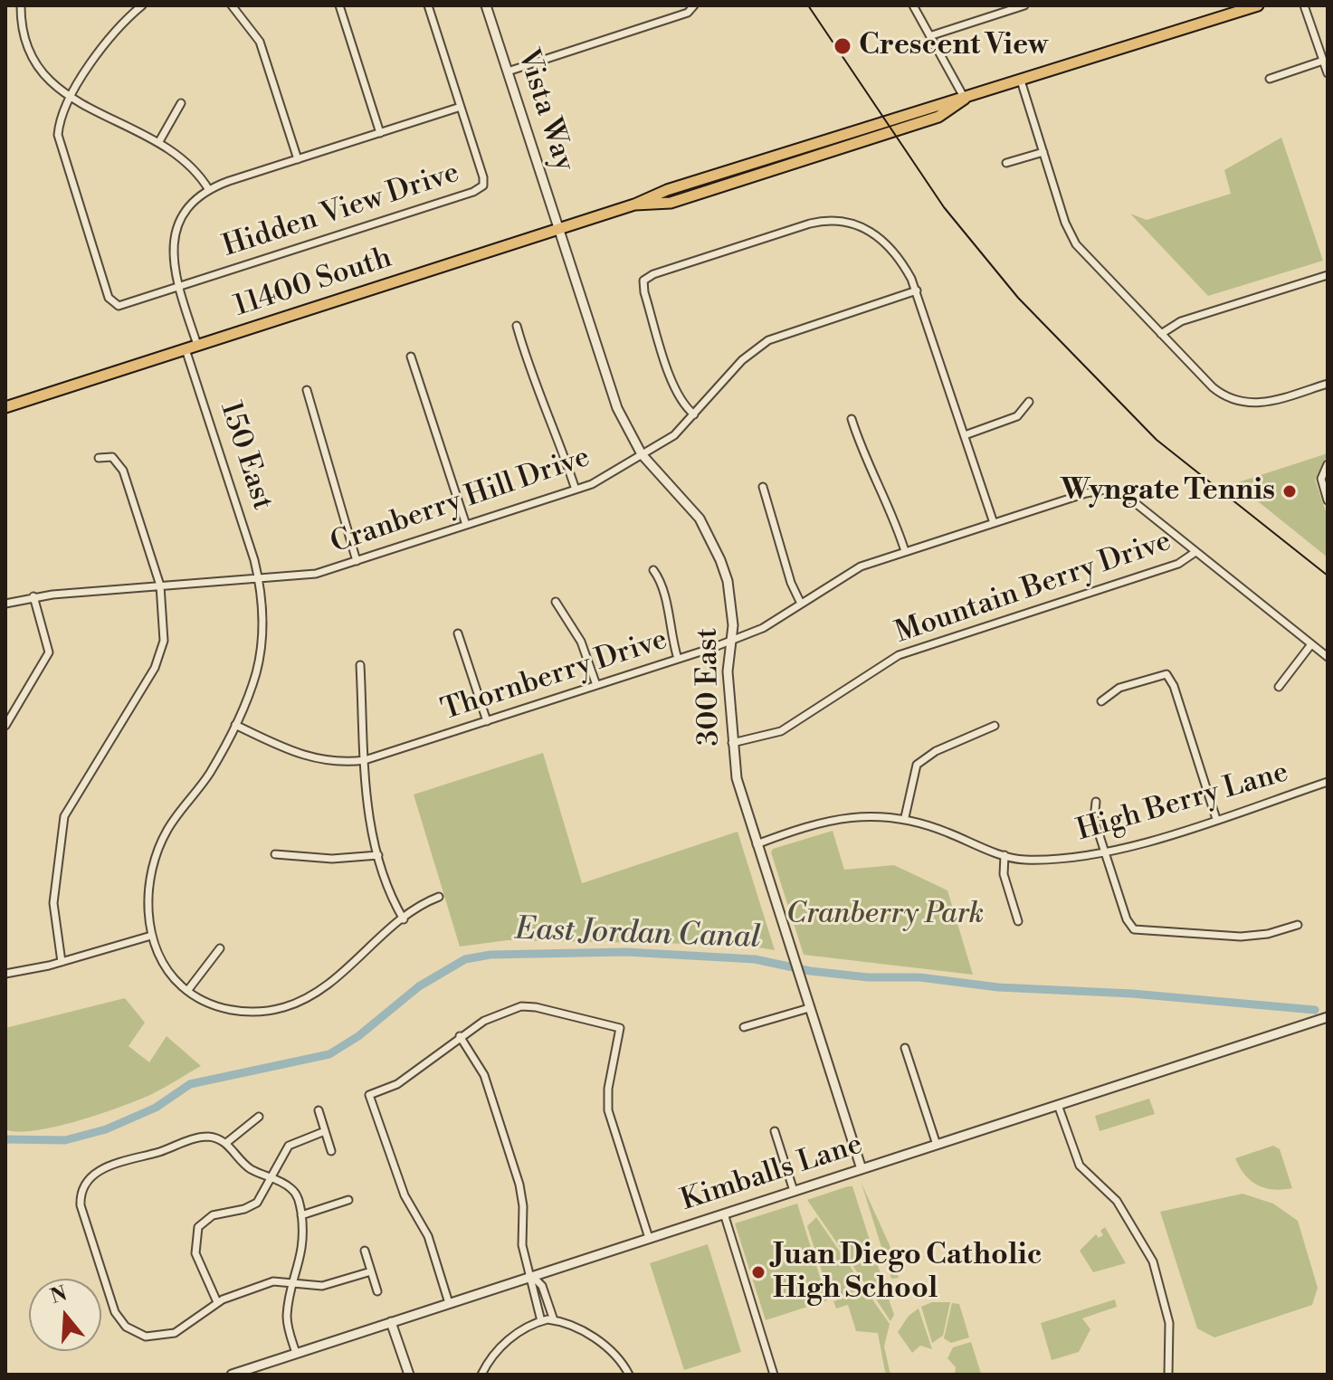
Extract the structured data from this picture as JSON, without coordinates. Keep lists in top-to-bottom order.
{
  "streets": {
    "main road": ["11400 South"],
    "street": [
      "Vista Way",
      "Hidden View Drive",
      "150 East",
      "Cranberry Hill Drive",
      "Mountain Berry Drive",
      "Thornberry Drive",
      "300 East",
      "High Berry Lane",
      "Kimballs Lane"
    ]
  },
  "crossings": [
    ["Vista Way", "11400 South"],
    ["Vista Way", "300 East"],
    ["11400 South", "150 East"],
    ["11400 South", "300 East"],
    ["150 East", "Cranberry Hill Drive"],
    ["150 East", "Thornberry Drive"],
    ["Cranberry Hill Drive", "300 East"],
    ["Mountain Berry Drive", "Thornberry Drive"],
    ["Mountain Berry Drive", "300 East"],
    ["Thornberry Drive", "300 East"],
    ["300 East", "High Berry Lane"],
    ["300 East", "Kimballs Lane"]
  ],
  "water": ["East Jordan Canal"],
  "parks": ["Cranberry Park"],
  "places": ["Crescent View", "Wyngate Tennis", "Juan Diego Catholic High School"],
  "north": "top"
}
